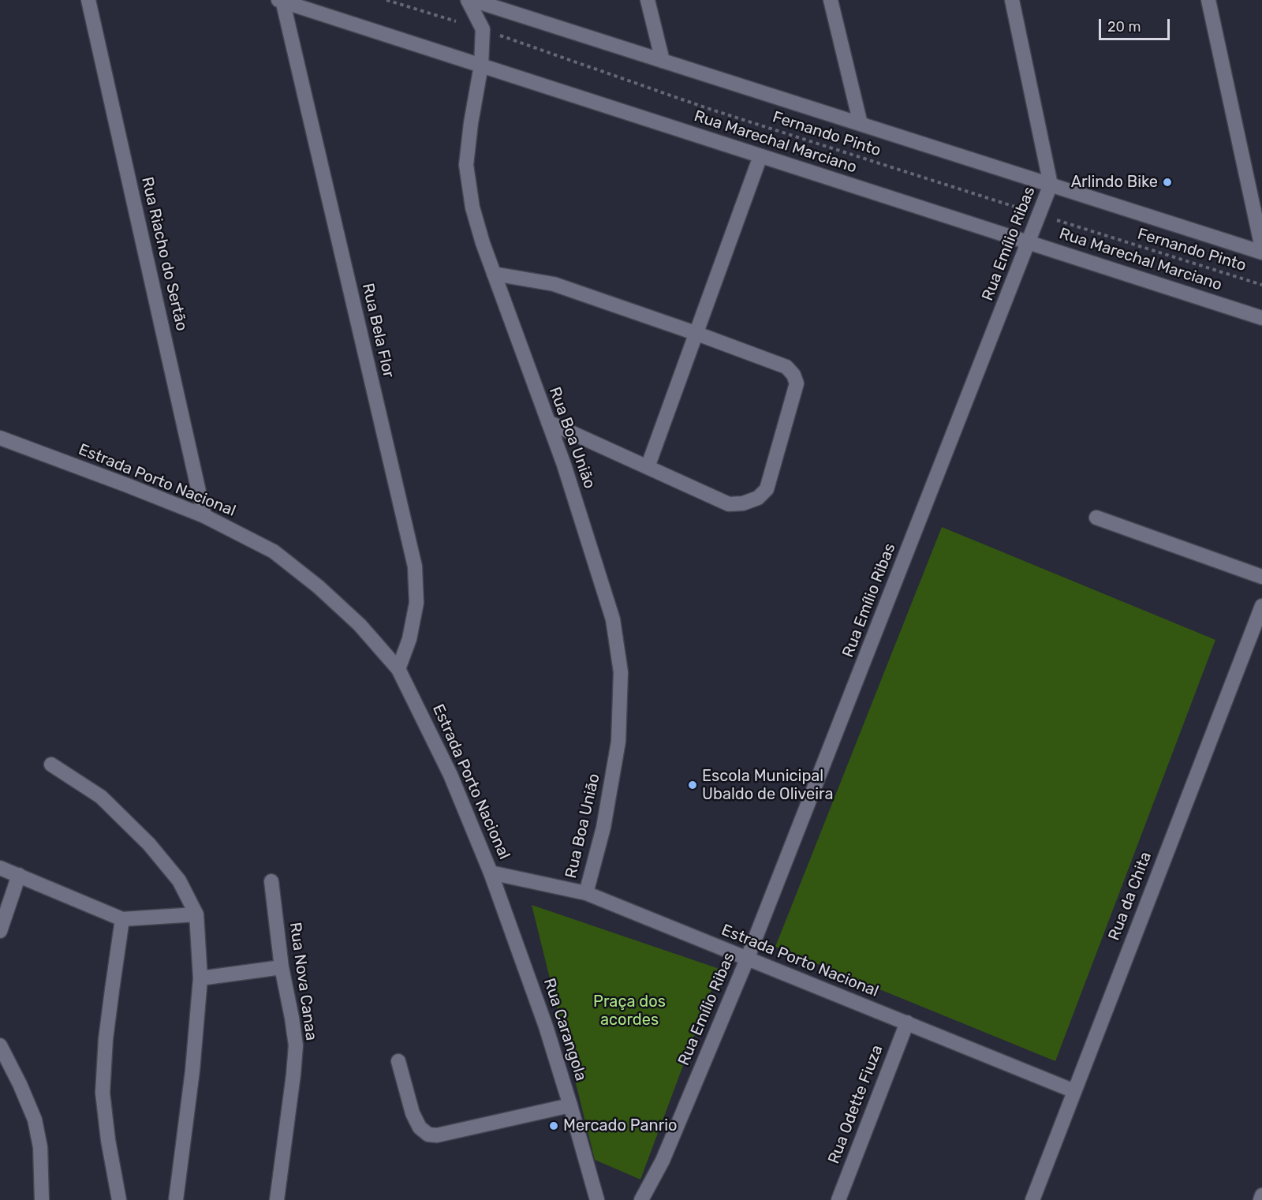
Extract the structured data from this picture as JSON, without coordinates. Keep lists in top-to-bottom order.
{
  "streets": {
    "street": [
      "Rua Marechal Marciano",
      "Rua Emílio Ribas",
      "Rua Riacho do Sertão",
      "Rua Bela Flor",
      "Rua Boa União",
      "Estrada Porto Nacional",
      "Rua da Chita",
      "Rua Nova Canaa",
      "Rua Carangola",
      "Rua Odette Fiuza"
    ],
    "path": ["Fernando Pinto"]
  },
  "crossings": [
    ["Fernando Pinto", "Rua Emílio Ribas"],
    ["Fernando Pinto", "Rua Boa União"],
    ["Rua Marechal Marciano", "Rua Emílio Ribas"],
    ["Rua Marechal Marciano", "Rua Bela Flor"],
    ["Rua Marechal Marciano", "Rua Boa União"],
    ["Rua Emílio Ribas", "Estrada Porto Nacional"],
    ["Rua Riacho do Sertão", "Estrada Porto Nacional"],
    ["Rua Bela Flor", "Estrada Porto Nacional"],
    ["Rua Boa União", "Estrada Porto Nacional"],
    ["Estrada Porto Nacional", "Rua da Chita"],
    ["Estrada Porto Nacional", "Rua Carangola"],
    ["Estrada Porto Nacional", "Rua Odette Fiuza"]
  ],
  "parks": ["Praça dos acordes"],
  "places": ["Arlindo Bike", "Escola Municipal Ubaldo de Oliveira", "Mercado Panrio"],
  "scale_bar": "20 m"
}
